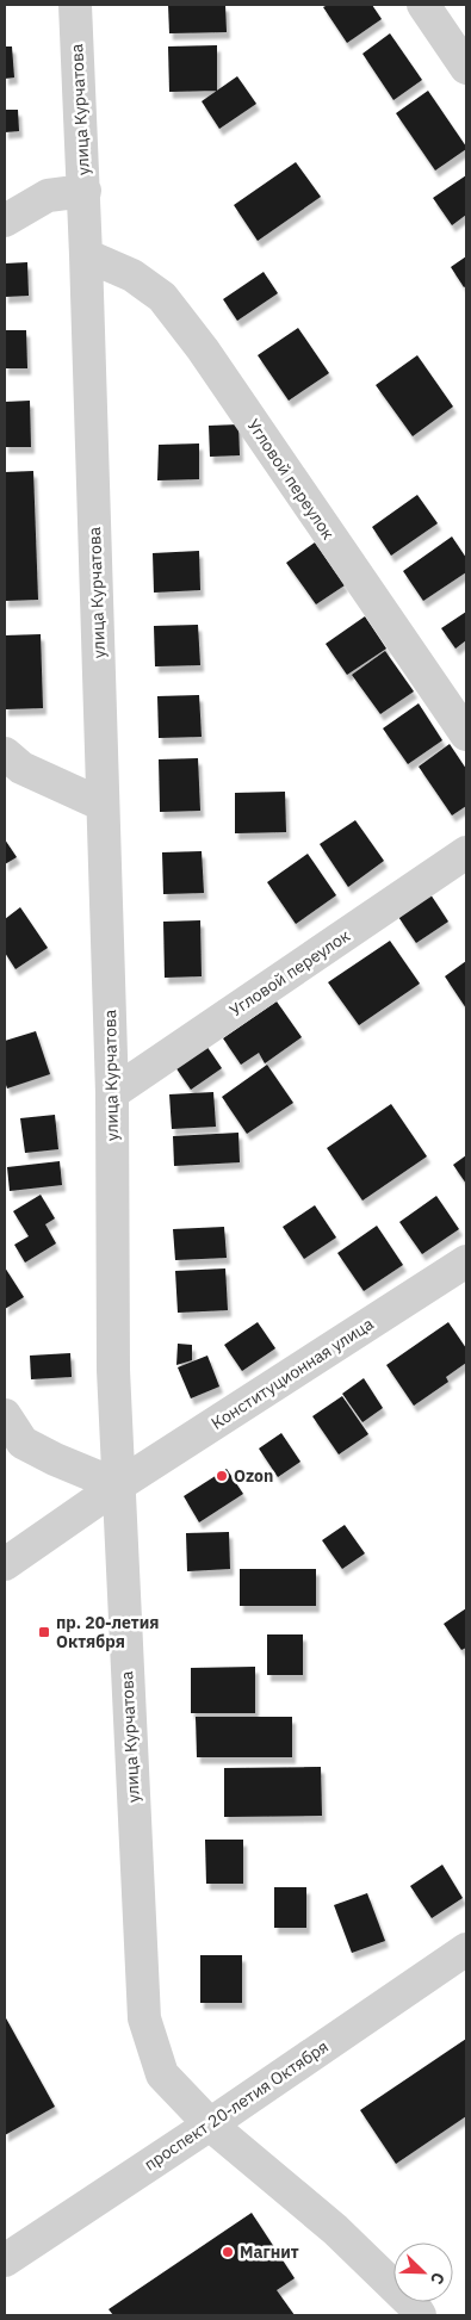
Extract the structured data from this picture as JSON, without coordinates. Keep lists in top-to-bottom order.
{
  "streets": {
    "street": [
      "улица Курчатова",
      "Угловой переулок",
      "Конституционная улица",
      "проспект 20-летия Октября"
    ]
  },
  "crossings": [
    ["улица Курчатова", "Угловой переулок"],
    ["улица Курчатова", "Конституционная улица"],
    ["улица Курчатова", "проспект 20-летия Октября"]
  ],
  "places": {
    "other": ["Ozon", "Магнит"],
    "transit": ["пр. 20-летия Октября"]
  },
  "north": "bottom right"
}
